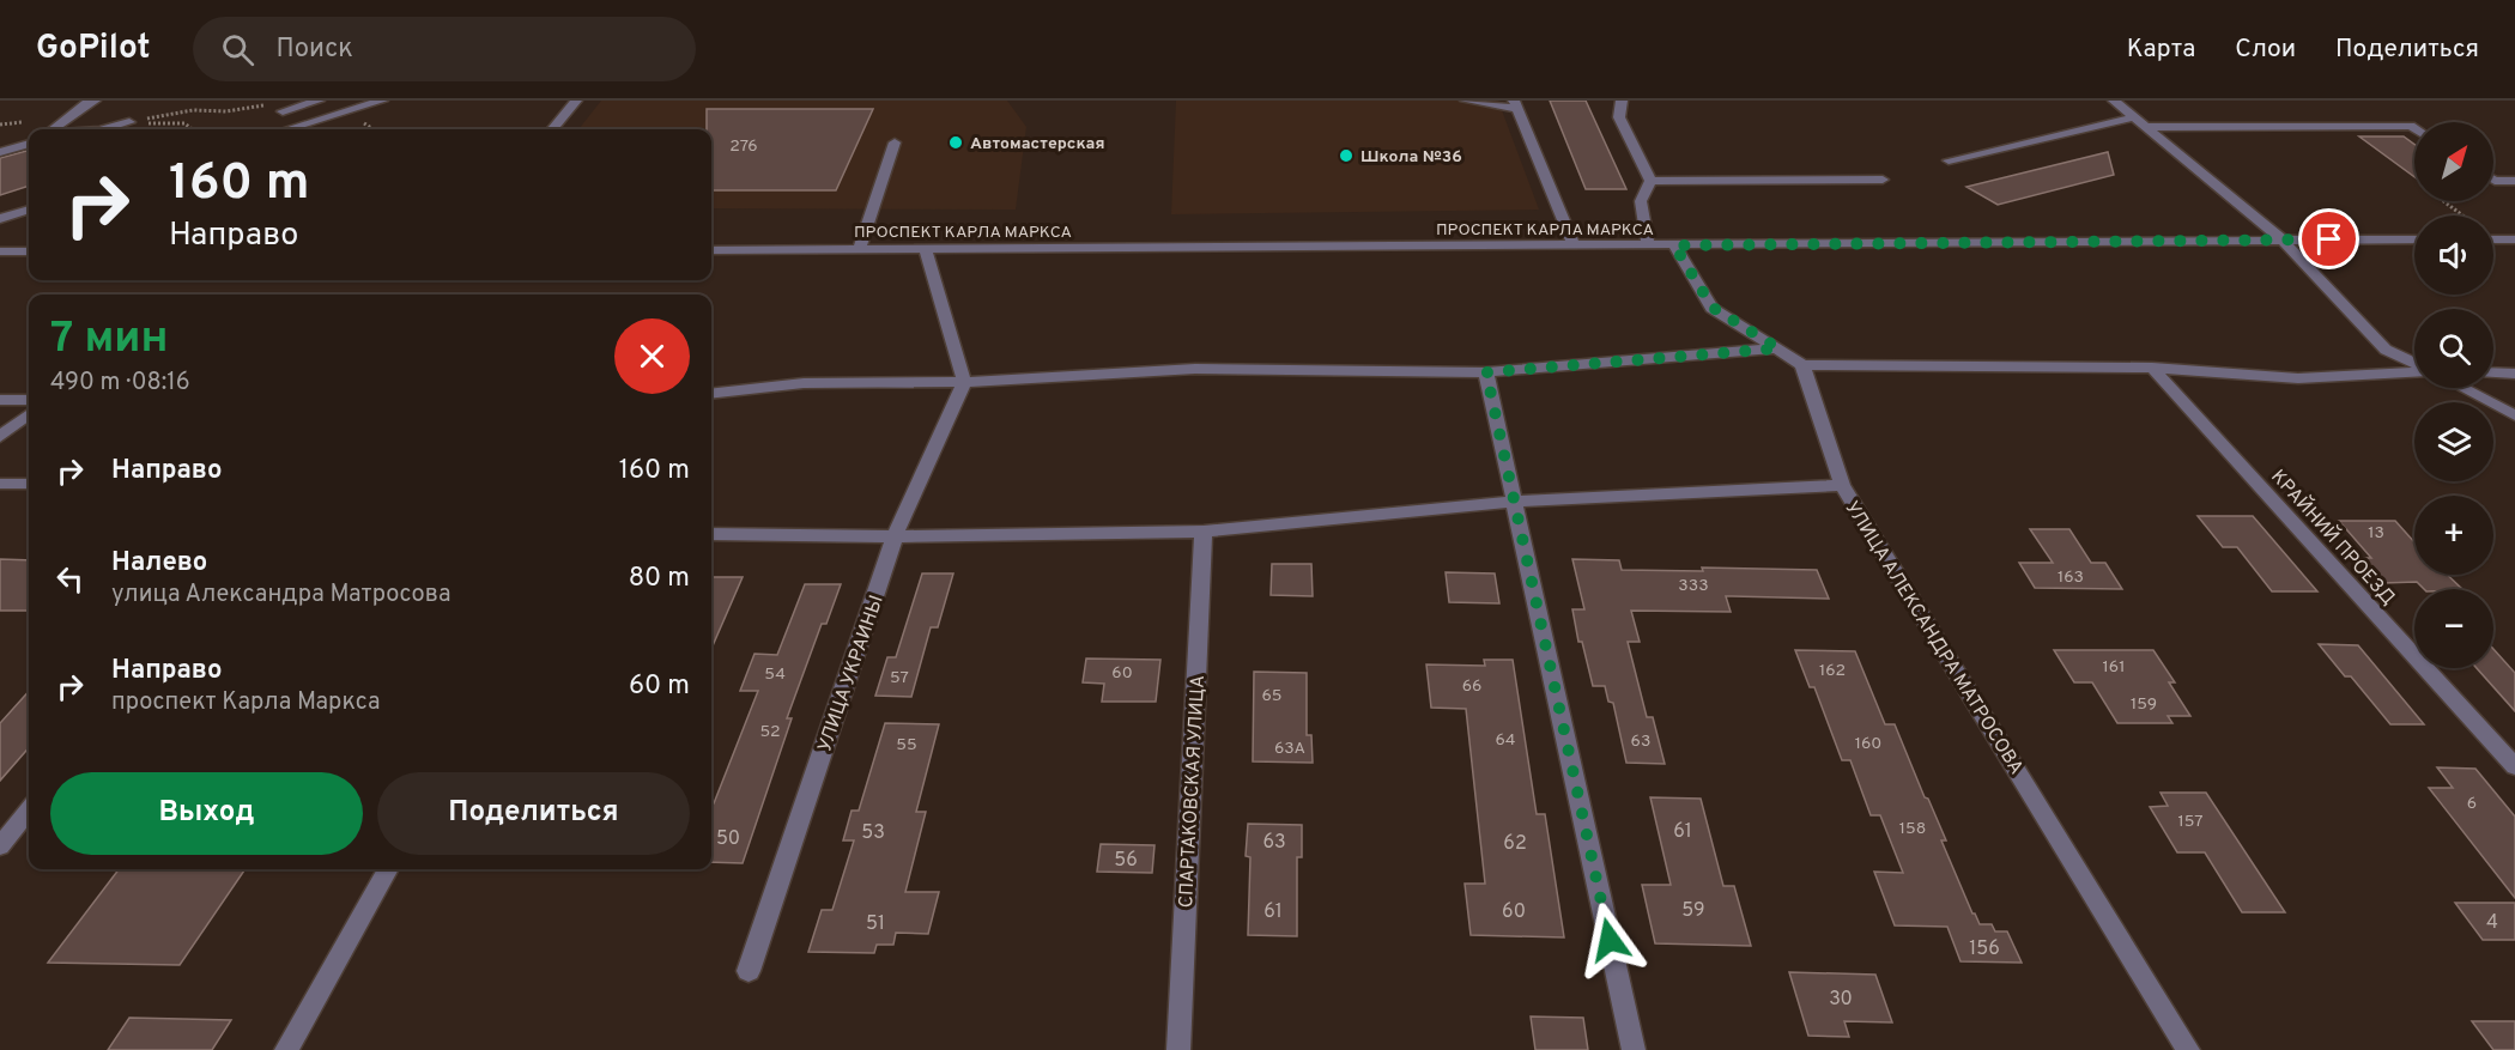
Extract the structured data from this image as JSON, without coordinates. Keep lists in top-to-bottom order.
{
  "streets": {
    "street": [
      "ПРОСПЕКТ КАРЛА МАРКСА",
      "КРАЙНИЙ ПРОЕЗД",
      "УЛИЦА АЛЕКСАНДРА МАТРОСОВА",
      "УЛИЦА УКРАИНЫ",
      "СПАРТАКОВСКАЯ УЛИЦА"
    ]
  },
  "places": ["Автомастерская", "Школа №36"],
  "house_numbers": [
    "276",
    "13",
    "163",
    "333",
    "161",
    "162",
    "60",
    "54",
    "57",
    "66",
    "65",
    "159",
    "52",
    "64",
    "63",
    "160",
    "55",
    "63А",
    "6",
    "157",
    "158",
    "61",
    "53",
    "50",
    "63",
    "62",
    "56",
    "59",
    "61",
    "60",
    "4",
    "51",
    "156",
    "30"
  ],
  "north": "top right",
  "page": {
    "header": "GoPilot",
    "search": "Поиск",
    "nav": ["Карта", "Слои", "Поделиться"],
    "map_buttons": ["+", "−"],
    "turn": ["160 m", "Направо"],
    "heading": ["7 мин", "490 m · 08:16"],
    "list": [
      {
        "name": "Направо",
        "value": "160 m"
      },
      {
        "name": "Налево",
        "note": "улица Александра Матросова",
        "value": "80 m"
      },
      {
        "name": "Направо",
        "note": "проспект Карла Маркса",
        "value": "60 m"
      }
    ],
    "buttons": ["Выход", "Поделиться"]
  }
}
